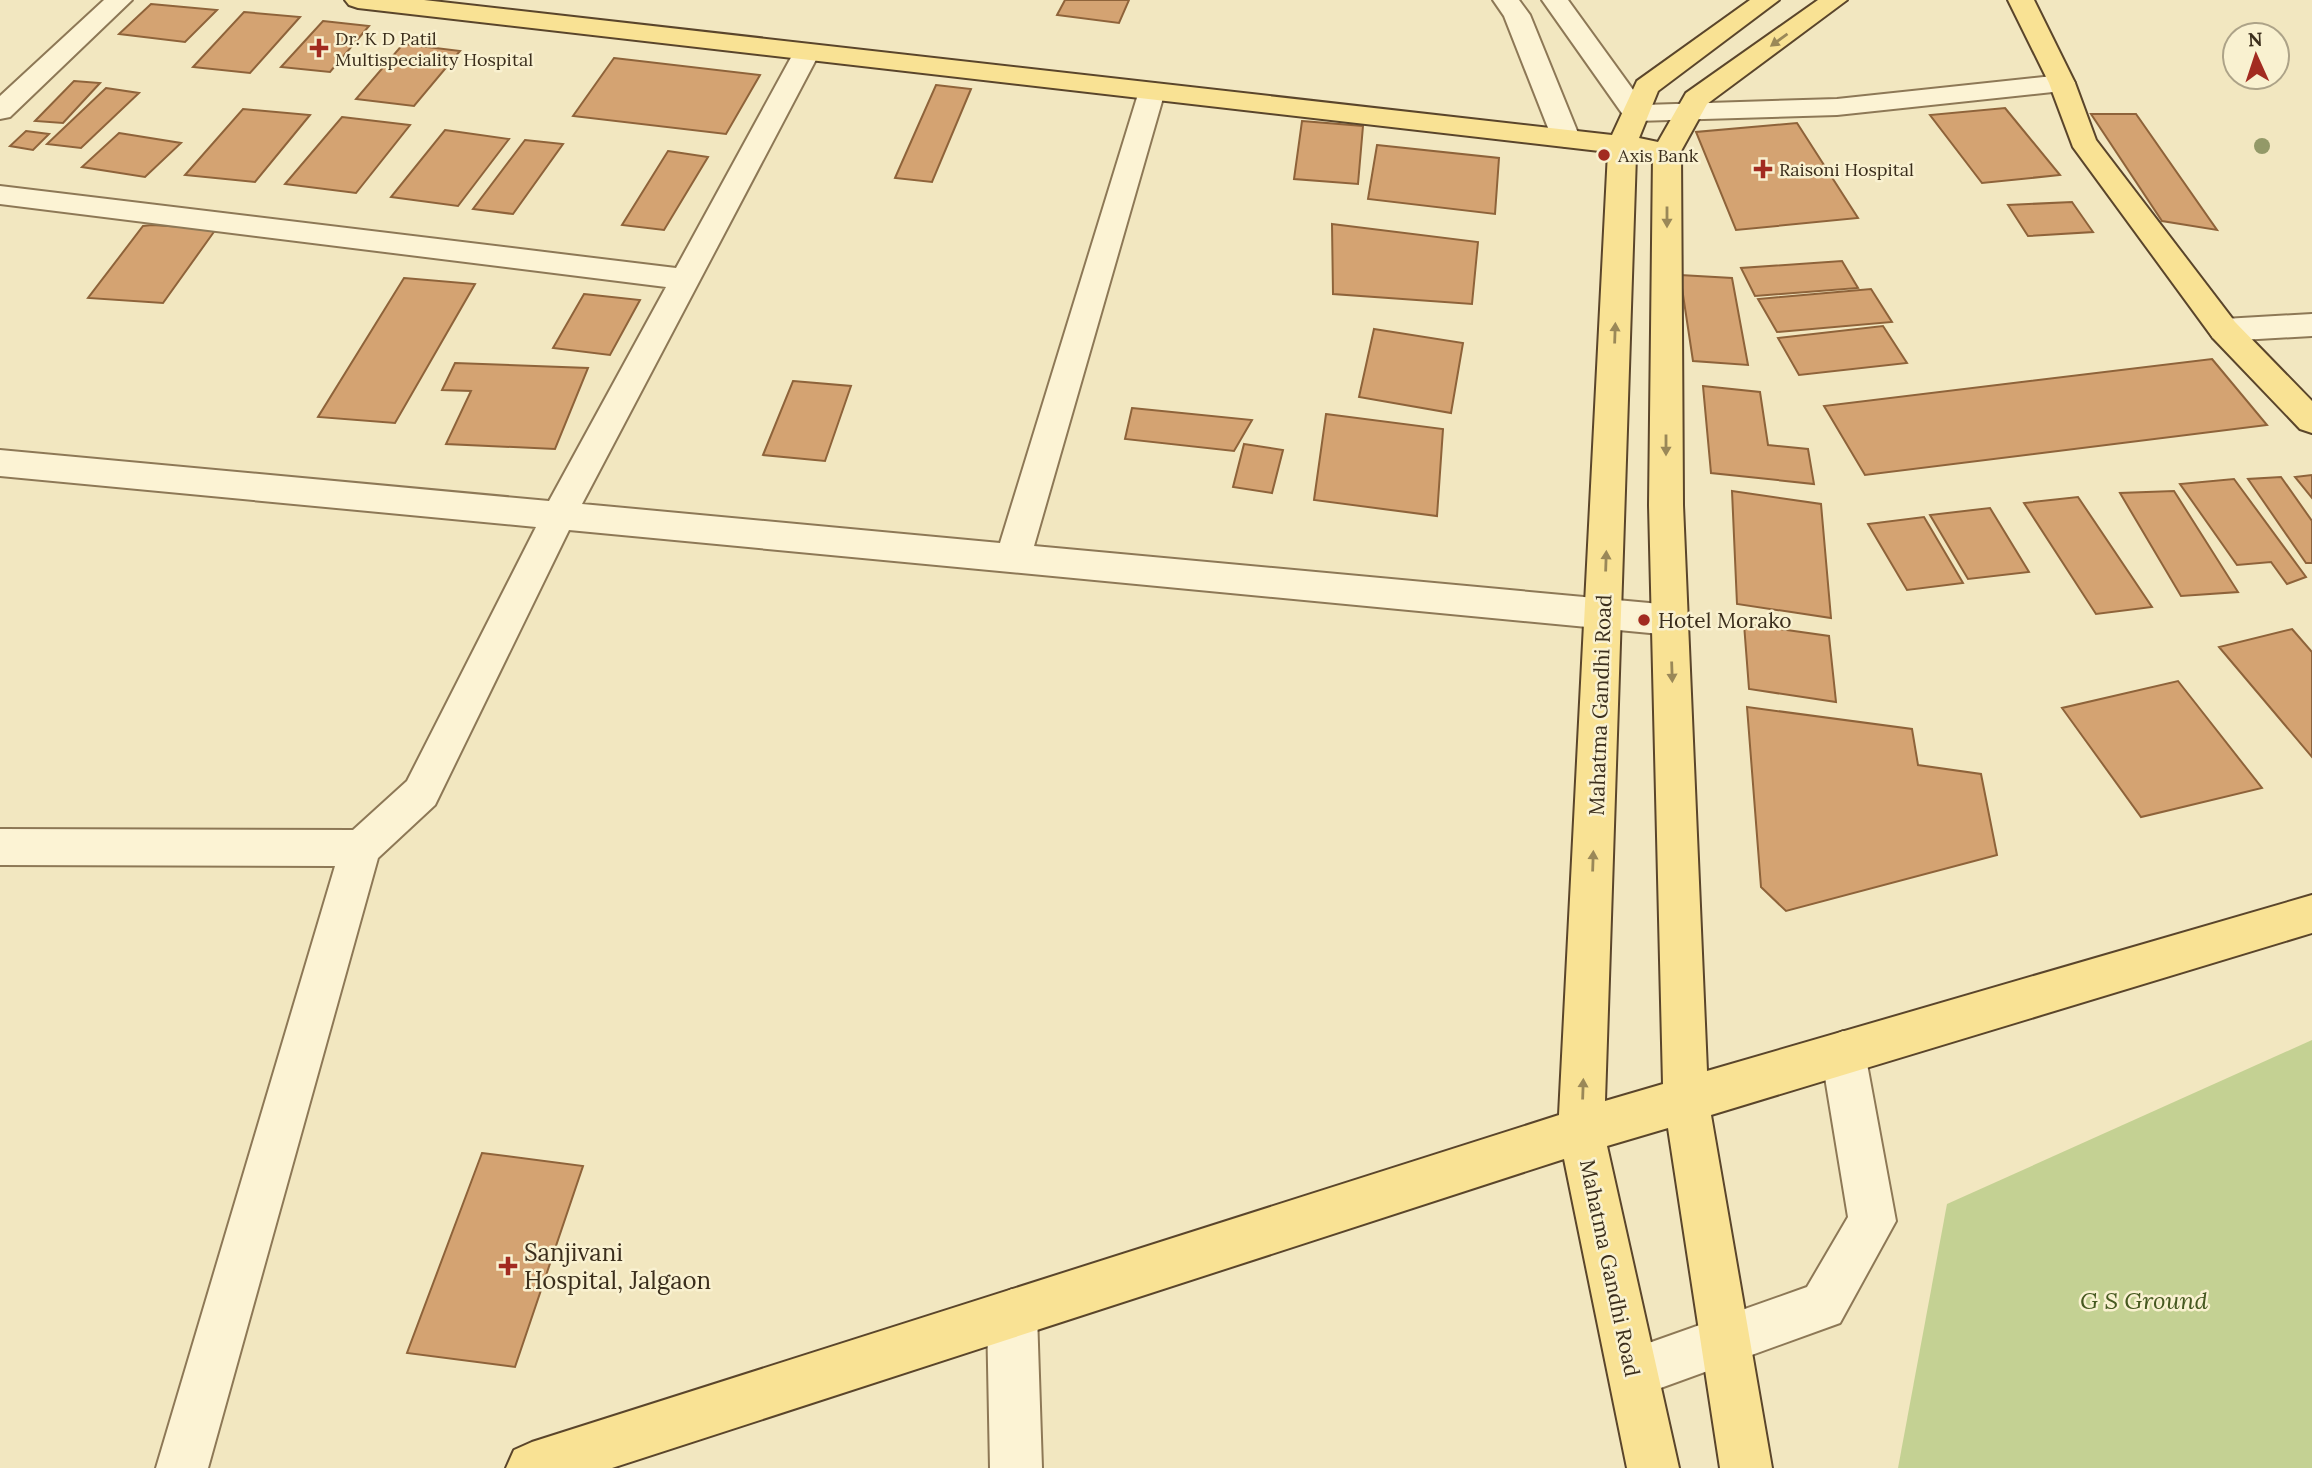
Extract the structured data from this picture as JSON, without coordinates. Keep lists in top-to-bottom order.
{
  "streets": {
    "main road": ["Mahatma Gandhi Road"]
  },
  "parks": ["G S Ground"],
  "places": {
    "health": ["Dr. K D Patil Multispeciality Hospital", "Raisoni Hospital", "Sanjivani Hospital, Jalgaon"],
    "other": ["Axis Bank", "Hotel Morako"]
  },
  "north": "top"
}
